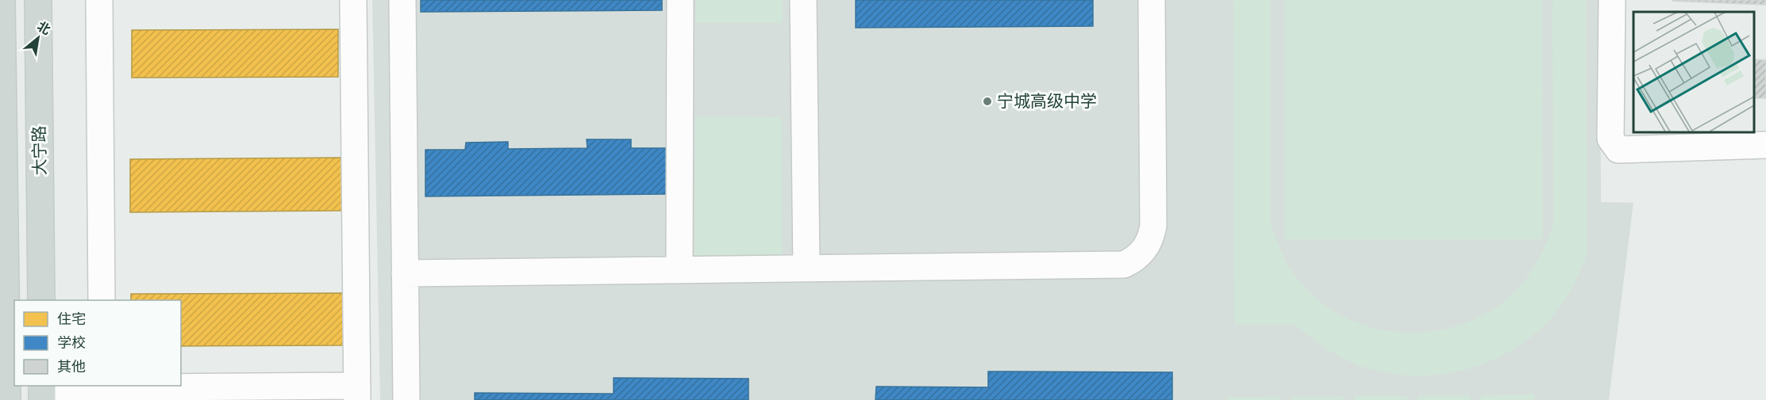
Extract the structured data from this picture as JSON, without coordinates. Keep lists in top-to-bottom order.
{
  "streets": {
    "main road": ["大宁路"]
  },
  "places": ["宁城高级中学"],
  "legend": ["住宅", "学校", "其他"],
  "north": "top right"
}
